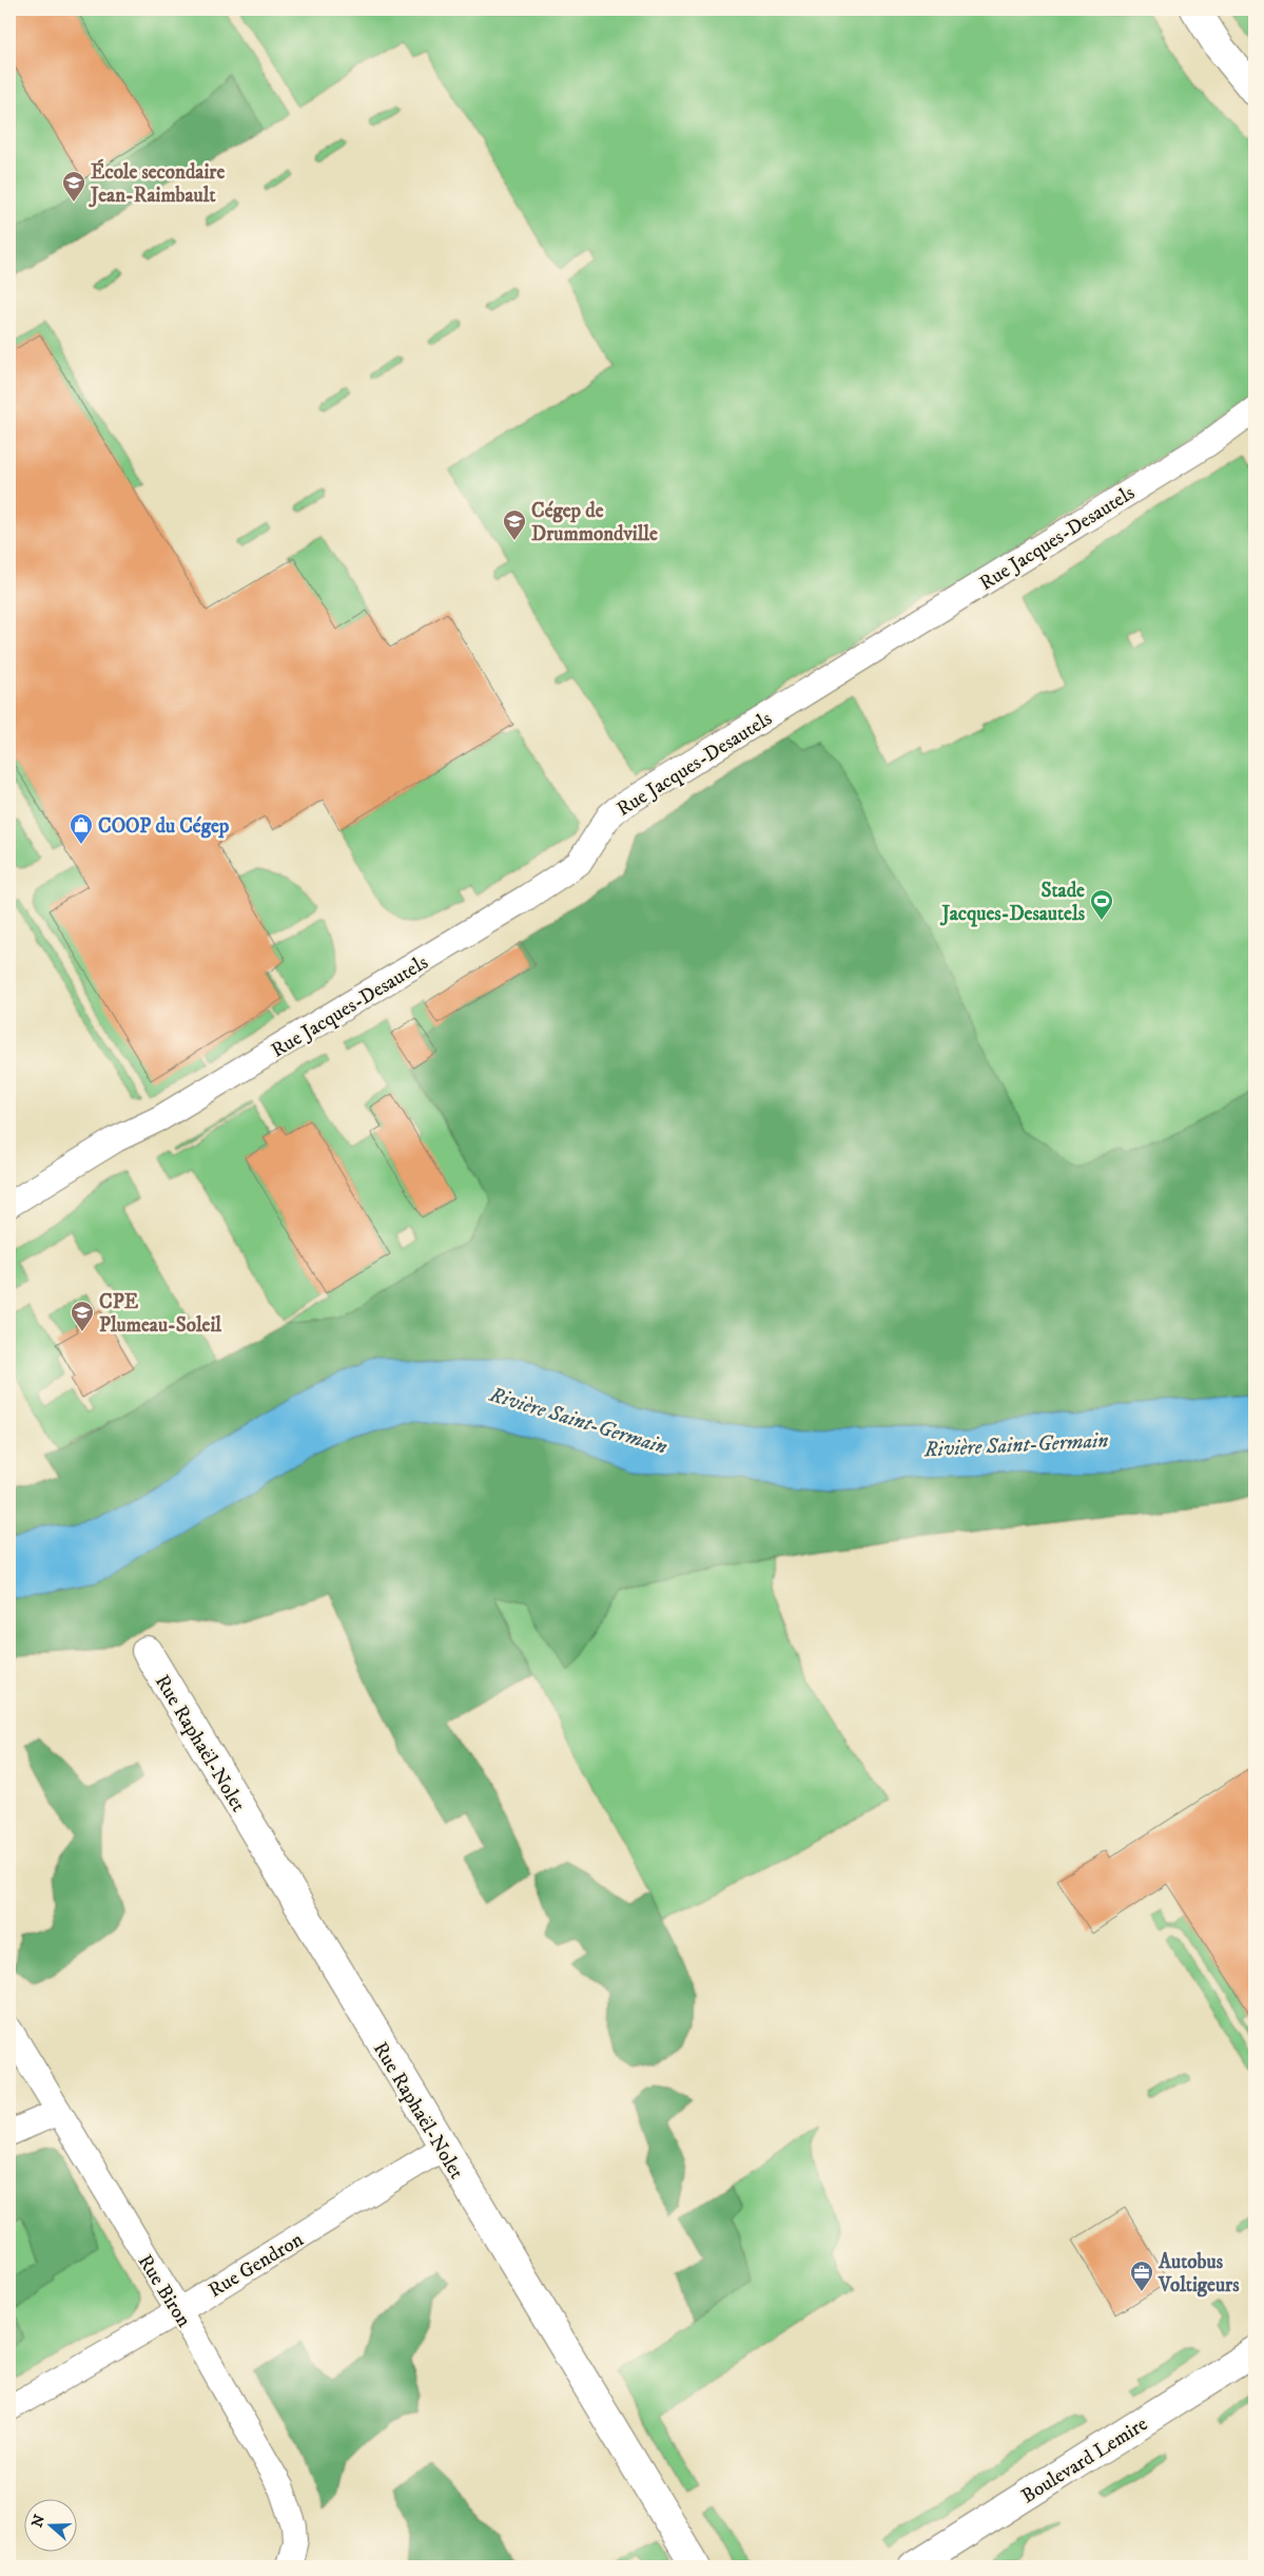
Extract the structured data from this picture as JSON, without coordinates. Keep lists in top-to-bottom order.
{
  "streets": {
    "street": [
      "Rue Jacques-Desautels",
      "Rue Raphaël-Nolet",
      "Rue Gendron",
      "Rue Biron",
      "Boulevard Lemire"
    ]
  },
  "crossings": [
    ["Rue Raphaël-Nolet", "Rue Gendron"],
    ["Rue Gendron", "Rue Biron"]
  ],
  "water": ["Rivière Saint-Germain"],
  "places": {
    "school or university": ["École secondaire Jean-Raimbault", "Cégep de Drummondville", "CPE Plumeau-Soleil"],
    "shop": ["COOP du Cégep"],
    "sports": ["Stade Jacques-Desautels"],
    "office": ["Autobus Voltigeurs"]
  },
  "north": "left"
}
